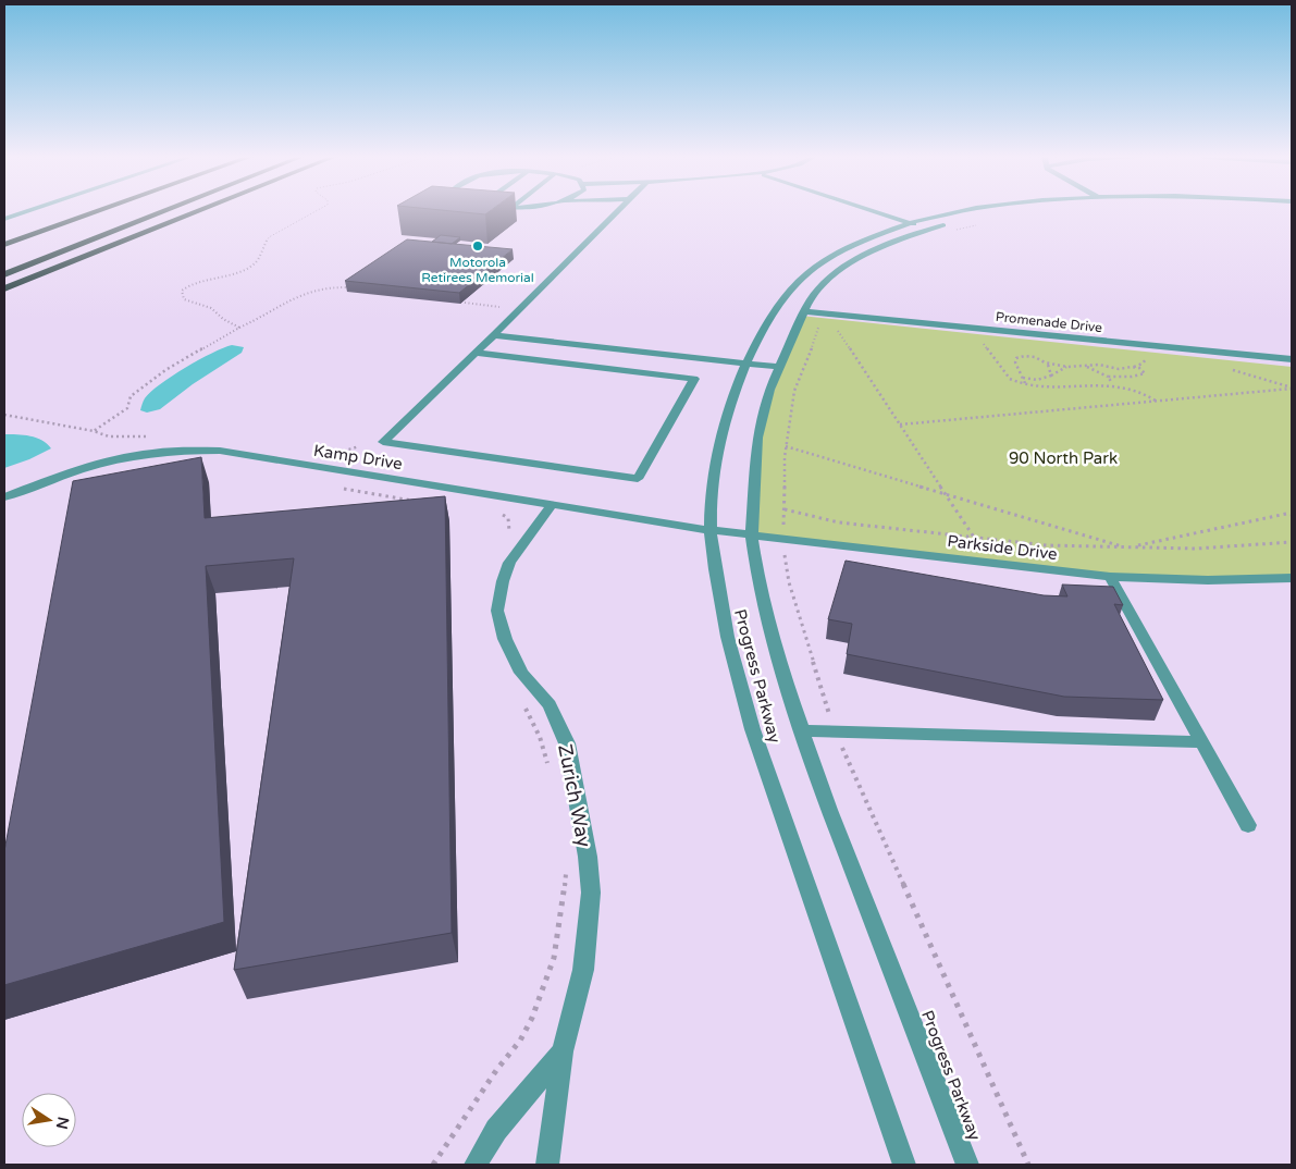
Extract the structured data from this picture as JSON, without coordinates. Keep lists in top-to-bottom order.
{
  "streets": {
    "street": [
      "Promenade Drive",
      "Kamp Drive",
      "Parkside Drive",
      "Progress Parkway",
      "Zurich Way"
    ]
  },
  "crossings": [
    ["Promenade Drive", "Progress Parkway"],
    ["Kamp Drive", "Parkside Drive"],
    ["Kamp Drive", "Progress Parkway"],
    ["Kamp Drive", "Zurich Way"],
    ["Parkside Drive", "Progress Parkway"]
  ],
  "parks": ["90 North Park"],
  "places": ["Motorola Retirees Memorial"],
  "north": "right"
}
